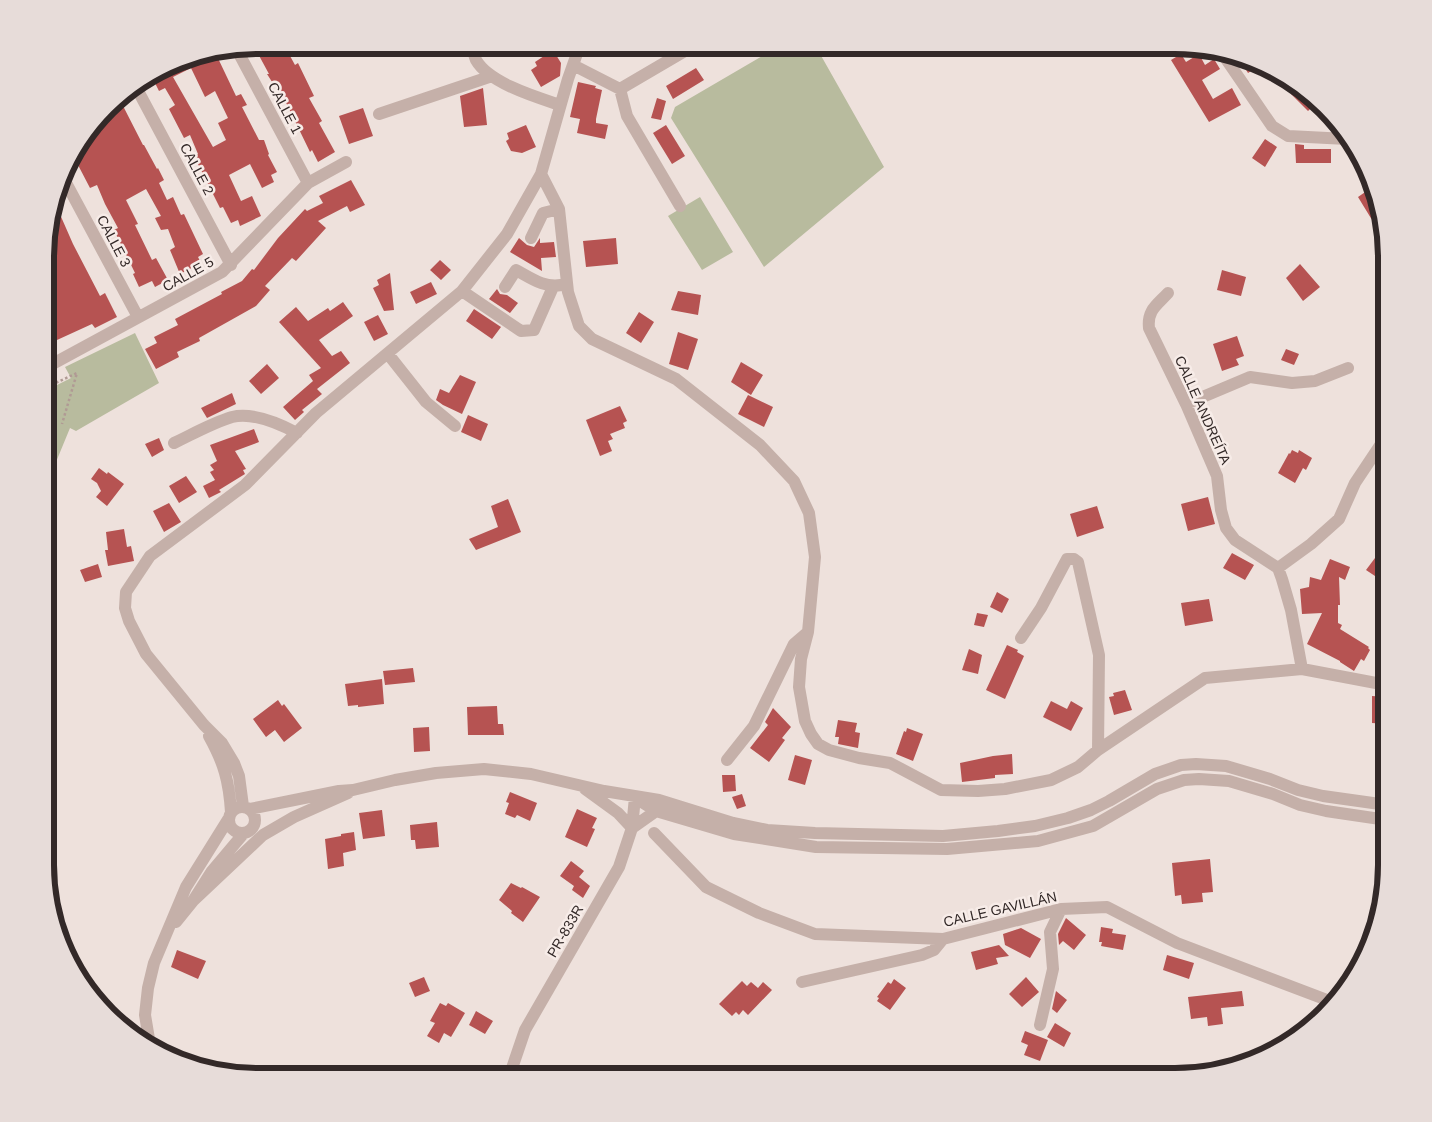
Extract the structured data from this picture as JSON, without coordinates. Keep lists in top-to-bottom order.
{
  "streets": {
    "street": [
      "CALLE 1",
      "CALLE 2",
      "CALLE 3",
      "CALLE 5",
      "CALLE ANDREÍTA",
      "CALLE GAVILLÁN",
      "PR-833R"
    ]
  },
  "crossings": [
    ["CALLE 1", "CALLE 5"],
    ["CALLE 2", "CALLE 5"],
    ["CALLE 3", "CALLE 5"]
  ]
}
